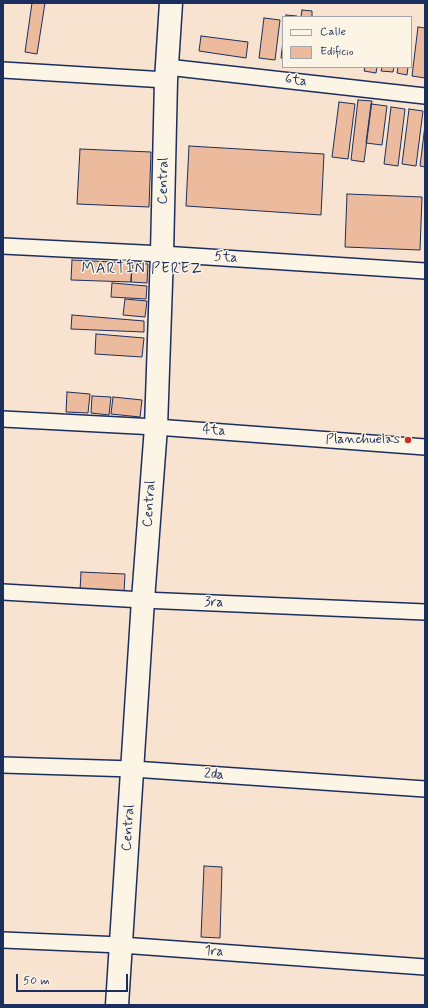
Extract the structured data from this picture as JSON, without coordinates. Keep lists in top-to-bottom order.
{
  "streets": {
    "main road": ["Central"],
    "street": [
      "6ta",
      "5ta",
      "4ta",
      "3ra",
      "2da",
      "1ra"
    ]
  },
  "crossings": [
    ["6ta", "Central"],
    ["Central", "5ta"],
    ["Central", "4ta"],
    ["Central", "3ra"],
    ["Central", "2da"],
    ["Central", "1ra"]
  ],
  "districts": ["MARTÍN PEREZ"],
  "places": ["Planchuelas"],
  "legend": ["Calle", "Edificio"],
  "scale_bar": "50 m"
}
